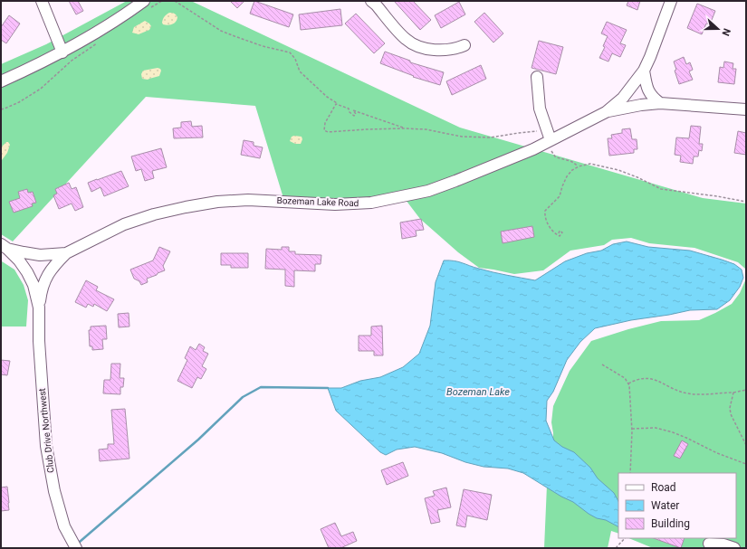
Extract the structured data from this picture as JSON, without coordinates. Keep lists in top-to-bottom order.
{
  "streets": {
    "street": ["Bozeman Lake Road", "Club Drive Northwest"]
  },
  "crossings": [
    ["Bozeman Lake Road", "Club Drive Northwest"]
  ],
  "water": ["Bozeman Lake"],
  "legend": ["Road", "Water", "Building"],
  "north": "right"
}
